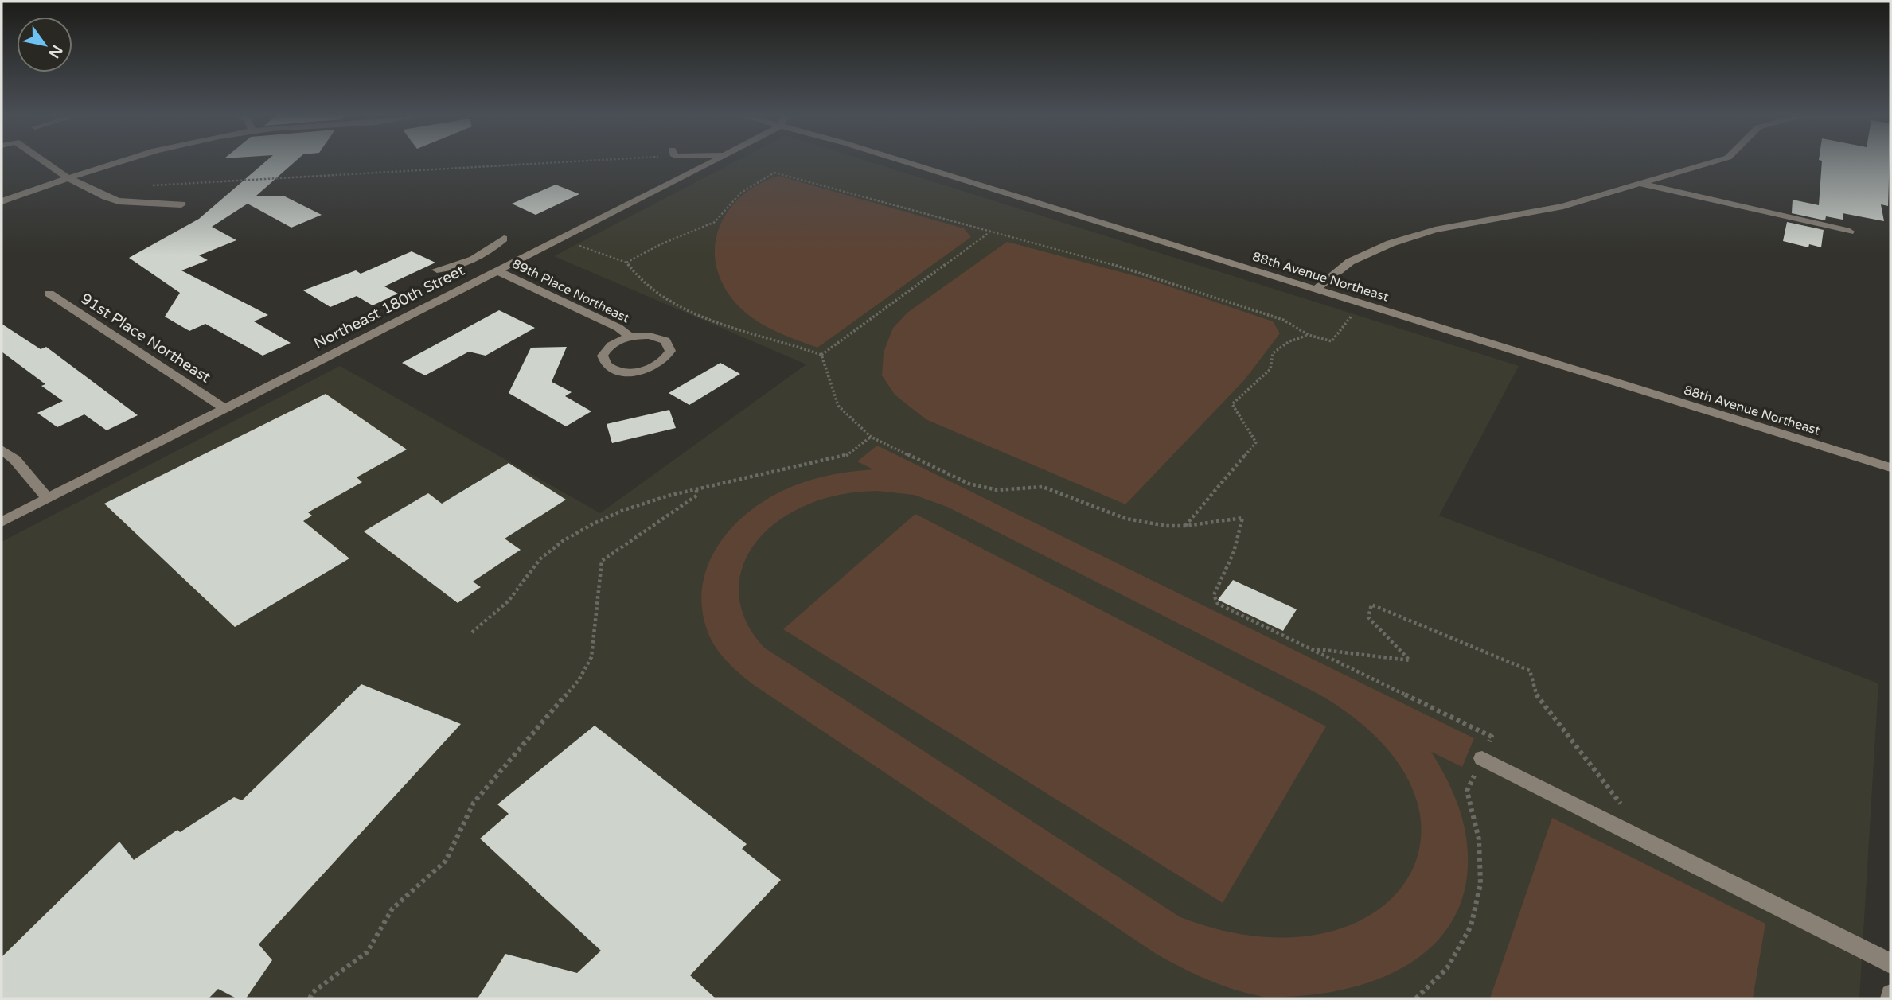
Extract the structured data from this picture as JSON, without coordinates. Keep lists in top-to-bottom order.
{
  "streets": {
    "street": [
      "88th Avenue Northeast",
      "89th Place Northeast",
      "Northeast 180th Street",
      "91st Place Northeast"
    ]
  },
  "crossings": [
    ["89th Place Northeast", "Northeast 180th Street"],
    ["Northeast 180th Street", "91st Place Northeast"]
  ],
  "north": "bottom right"
}
